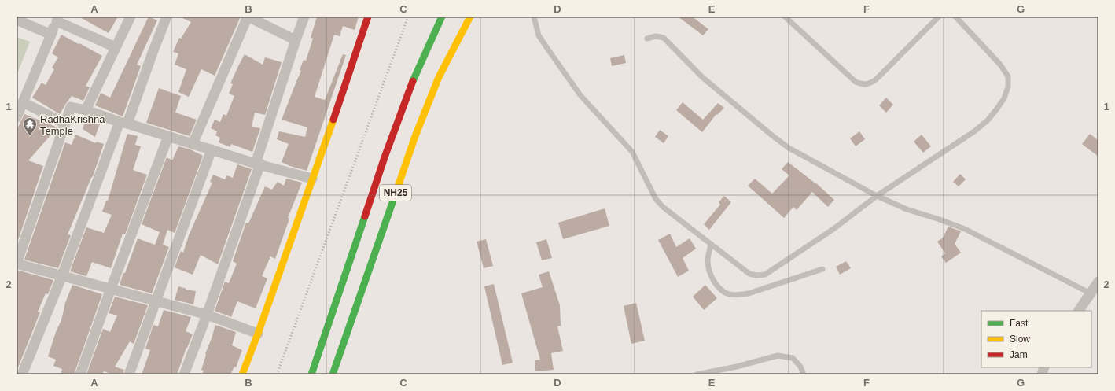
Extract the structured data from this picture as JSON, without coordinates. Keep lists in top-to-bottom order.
{
  "streets": {
    "street": ["NH25"]
  },
  "places": {
    "temple": ["RadhaKrishna Temple"]
  },
  "legend": ["Fast", "Slow", "Jam"],
  "grid": {
    "columns": [
      "A",
      "B",
      "C",
      "D",
      "E",
      "F",
      "G"
    ],
    "rows": ["1", "2"]
  }
}
